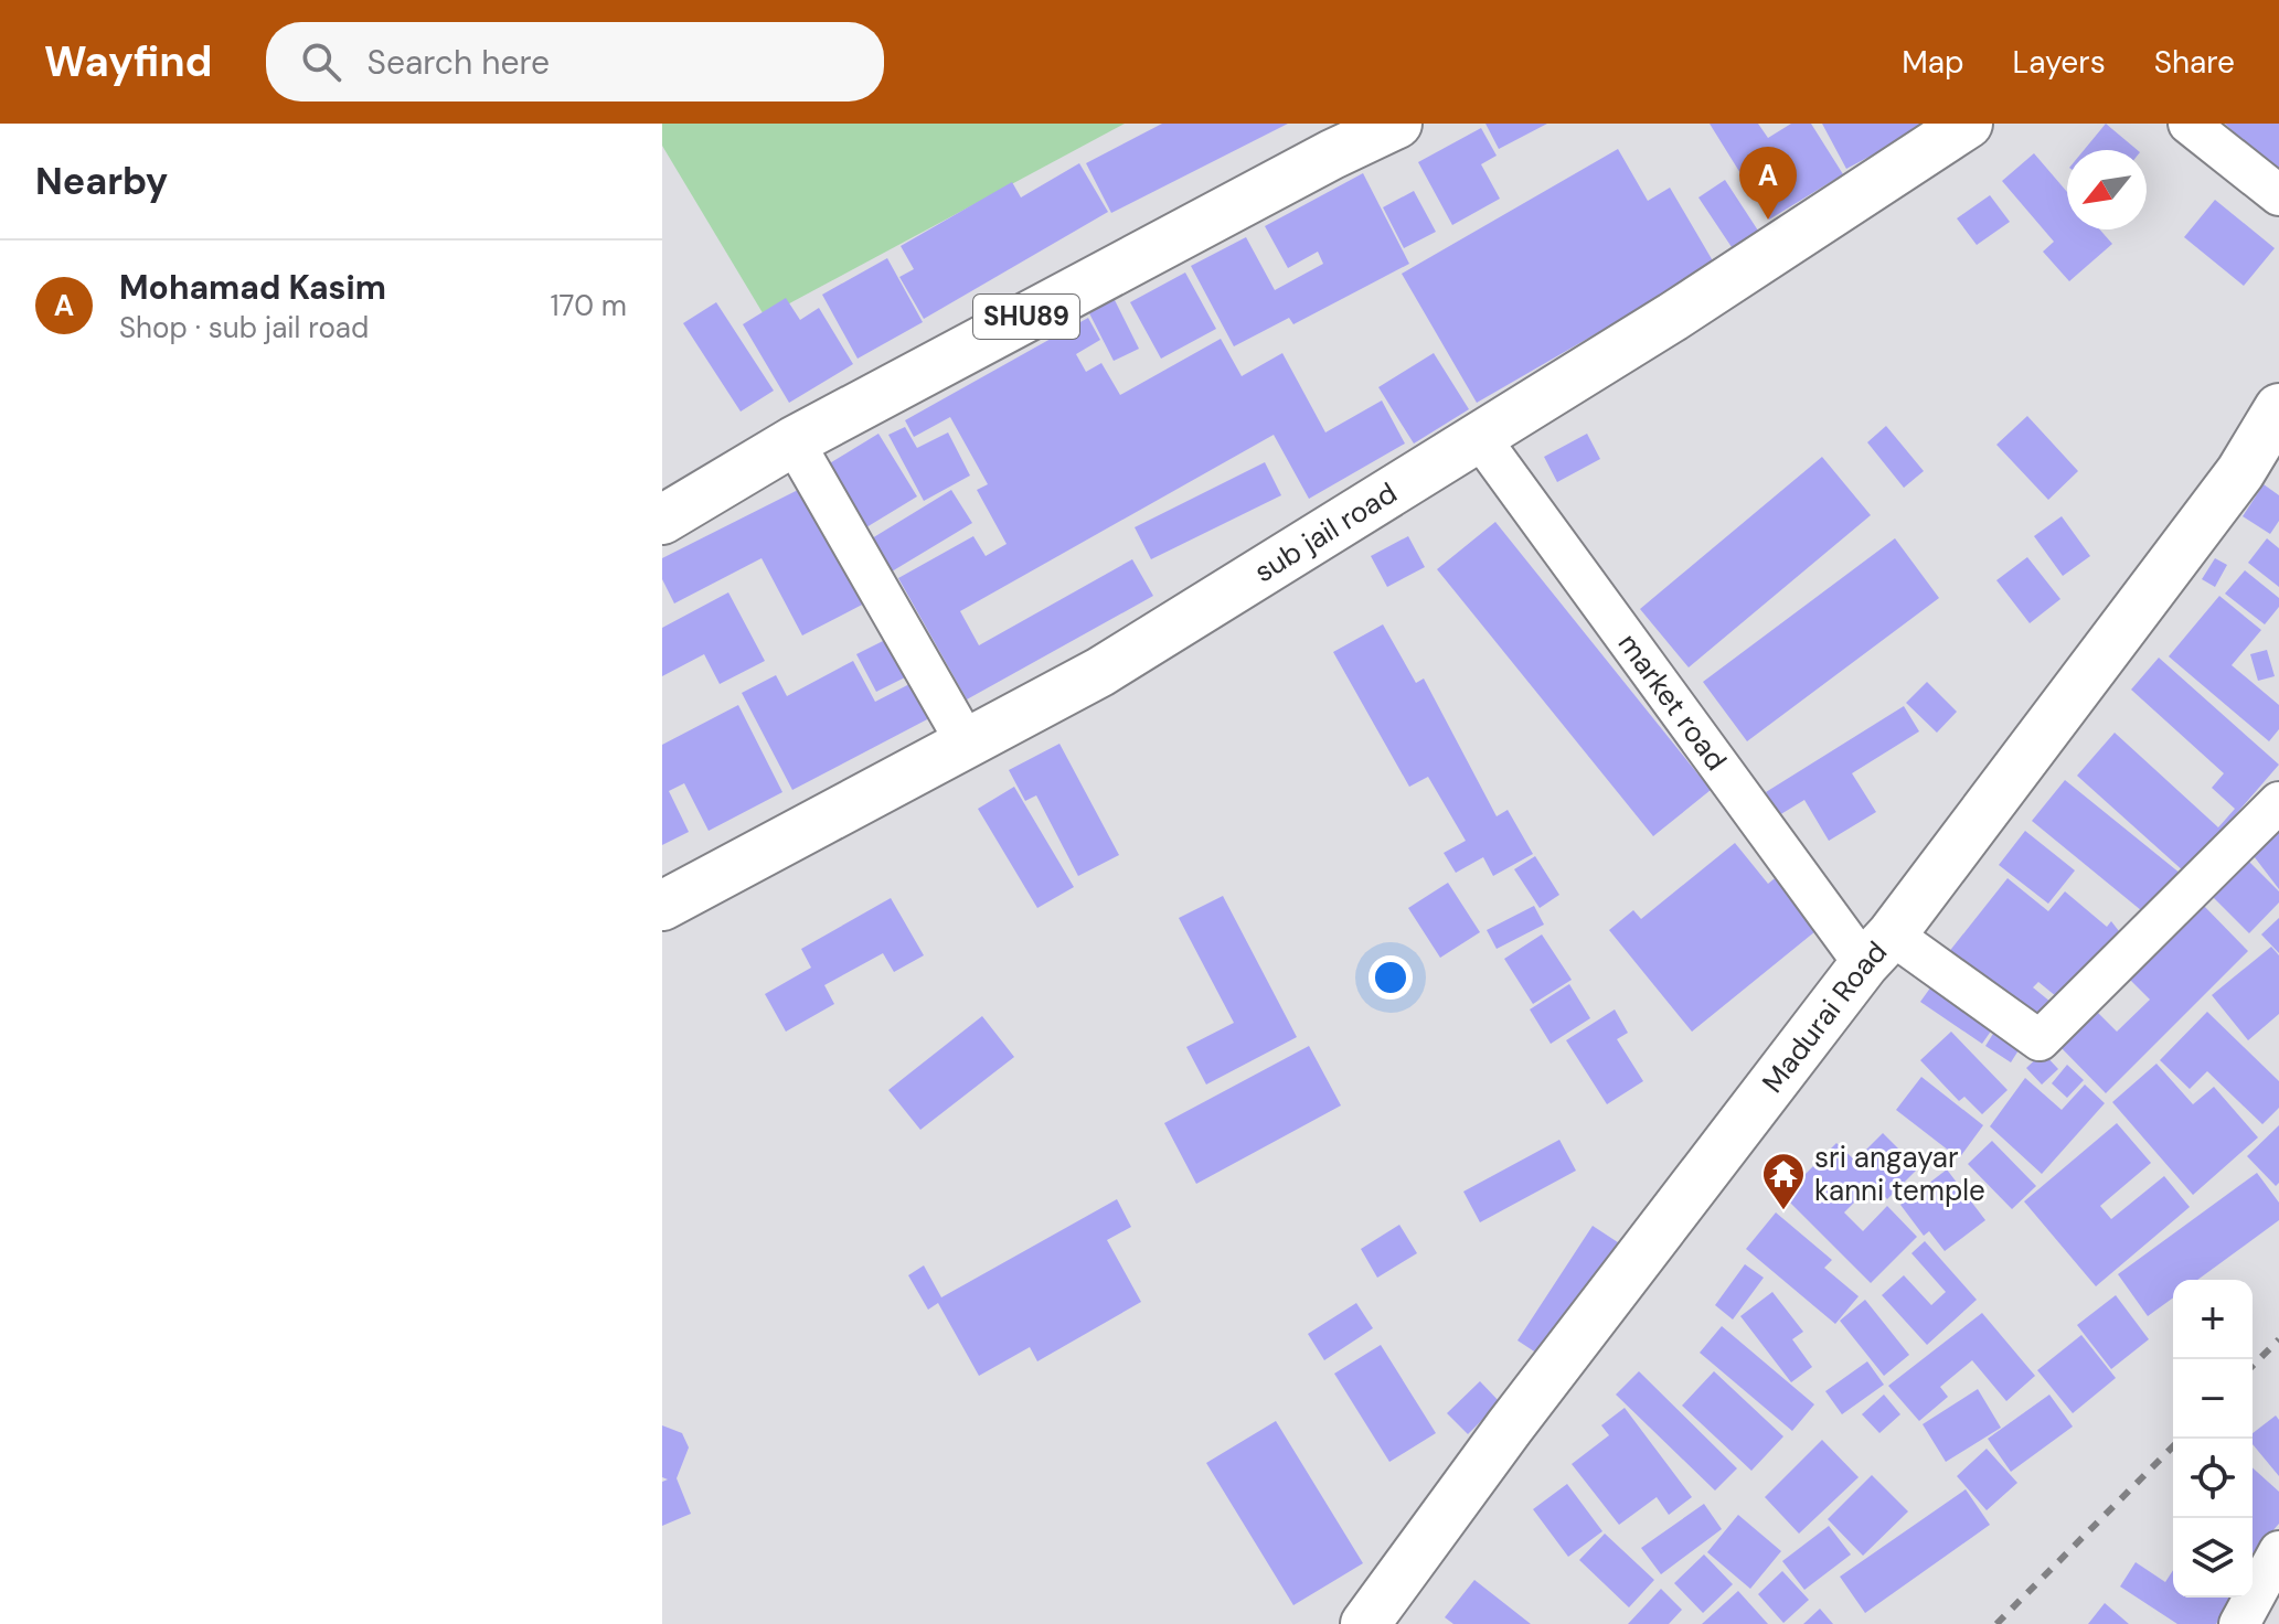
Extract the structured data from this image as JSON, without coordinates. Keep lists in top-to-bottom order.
{
  "streets": {
    "main road": ["SHU89", "sub jail road", "Madurai Road"],
    "street": ["market road"]
  },
  "crossings": [
    ["sub jail road", "market road"],
    ["market road", "Madurai Road"]
  ],
  "places": {
    "temple": ["sri angayar kanni temple"]
  },
  "north": "bottom left",
  "page": {
    "header": "Wayfind",
    "search": "Search here",
    "nav": ["Map", "Layers", "Share"],
    "heading": "Nearby",
    "pins": "A",
    "list": [
      {
        "mark": "A",
        "name": "Mohamad Kasim",
        "note": "Shop · sub jail road",
        "value": "170 m"
      }
    ],
    "map_buttons": ["+", "−"]
  }
}
